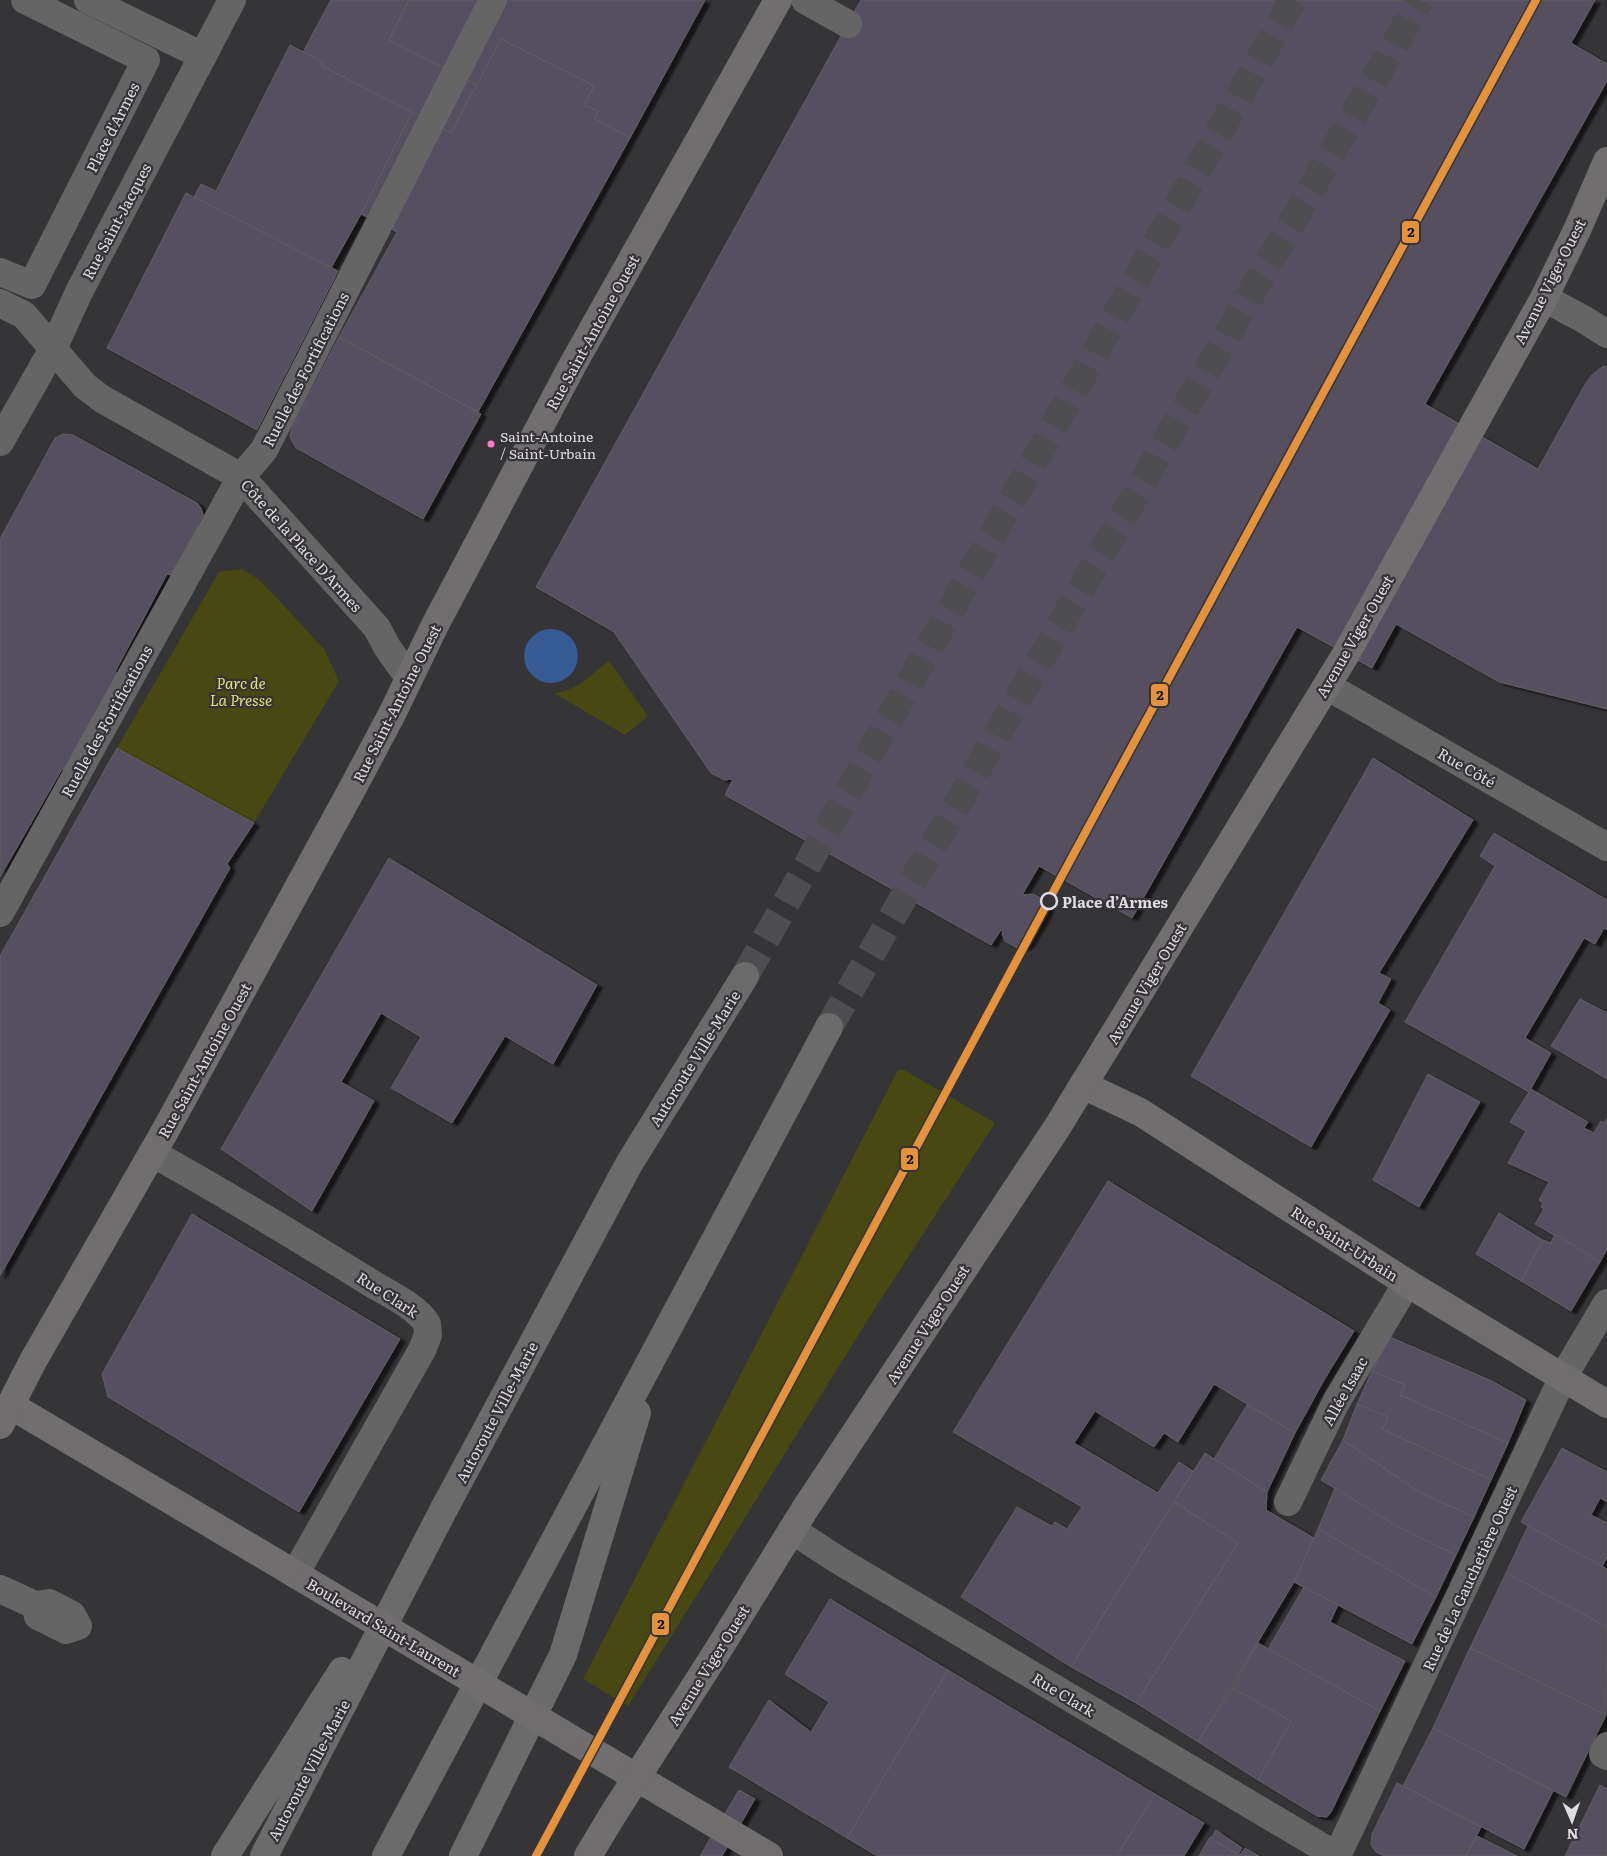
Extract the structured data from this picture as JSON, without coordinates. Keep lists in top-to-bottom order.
{
  "streets": {
    "highway": ["Autoroute Ville-Marie"],
    "main road": [
      "Avenue Viger Ouest",
      "Rue Saint-Antoine Ouest",
      "Rue Saint-Urbain",
      "Boulevard Saint-Laurent"
    ],
    "street": [
      "Place d'Armes",
      "Rue Saint-Jacques",
      "Ruelle des Fortifications",
      "Côte de la Place D'Armes",
      "Rue Côté",
      "Rue Clark",
      "Allée Isaac",
      "Rue de La Gauchetière Ouest"
    ]
  },
  "crossings": [
    ["Rue Saint-Jacques", "Côte de la Place D'Armes"],
    ["Avenue Viger Ouest", "Rue Côté"],
    ["Avenue Viger Ouest", "Rue Saint-Urbain"],
    ["Avenue Viger Ouest", "Rue Clark"],
    ["Avenue Viger Ouest", "Boulevard Saint-Laurent"],
    ["Rue Saint-Antoine Ouest", "Côte de la Place D'Armes"],
    ["Rue Saint-Antoine Ouest", "Rue Clark"],
    ["Rue Saint-Antoine Ouest", "Boulevard Saint-Laurent"],
    ["Ruelle des Fortifications", "Côte de la Place D'Armes"],
    ["Rue Saint-Urbain", "Allée Isaac"],
    ["Rue Saint-Urbain", "Rue de La Gauchetière Ouest"],
    ["Rue Clark", "Rue de La Gauchetière Ouest"],
    ["Rue Clark", "Boulevard Saint-Laurent"]
  ],
  "parks": ["Parc de La Presse"],
  "places": ["Saint-Antoine / Saint-Urbain", "Place d’Armes"],
  "lines": ["transit line 2"],
  "north": "bottom"
}
